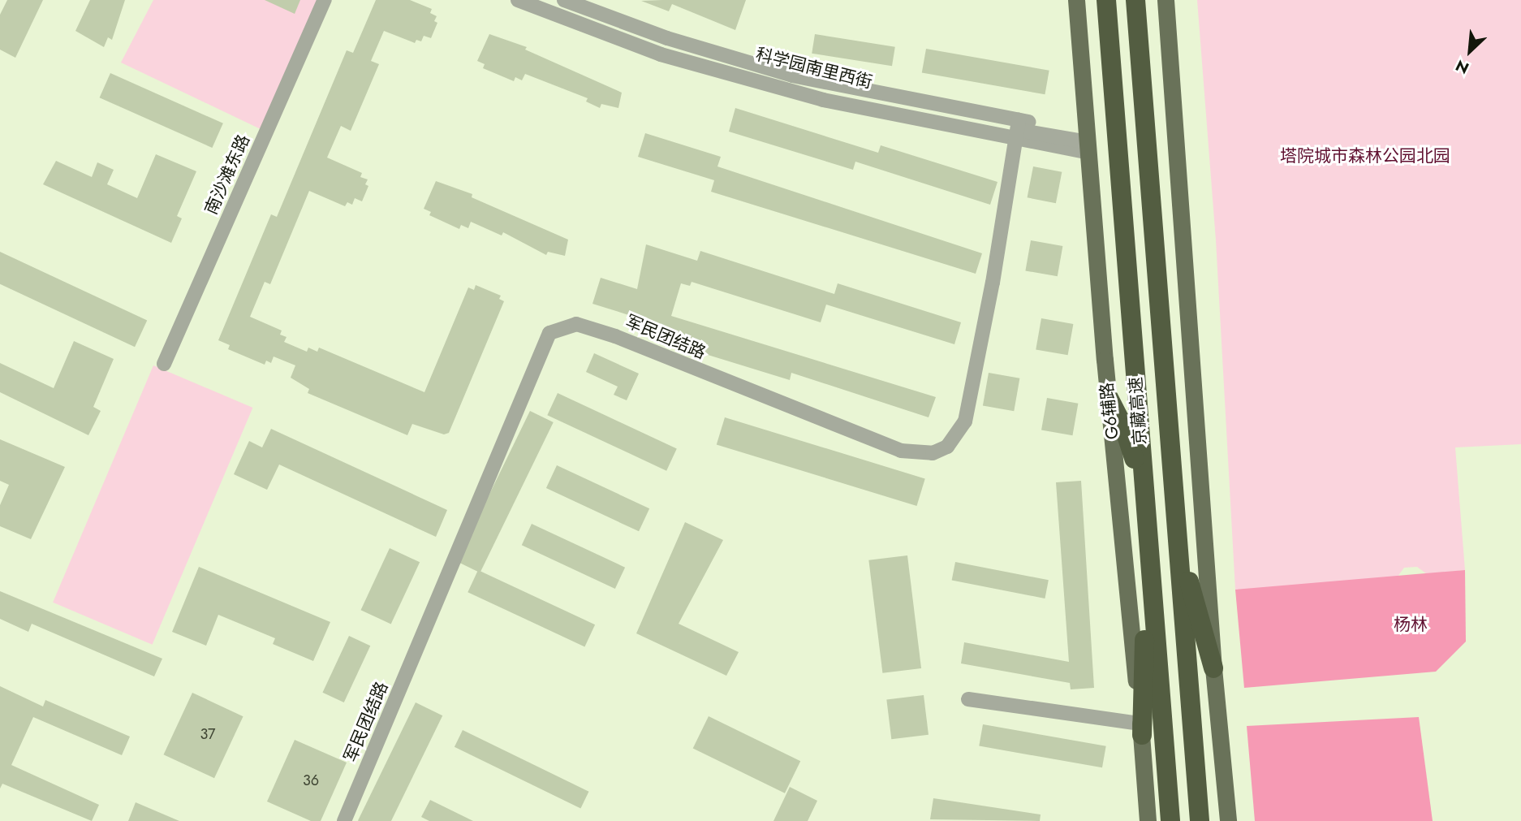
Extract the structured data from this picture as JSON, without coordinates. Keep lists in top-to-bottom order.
{
  "streets": {
    "highway": ["京藏高速"],
    "main road": ["G6辅路"],
    "street": ["科学园南里西街", "南沙滩东路", "军民团结路"]
  },
  "crossings": [
    ["科学园南里西街", "军民团结路"]
  ],
  "parks": ["塔院城市森林公园北园", "杨林"],
  "house_numbers": ["37", "36"],
  "north": "bottom left"
}
